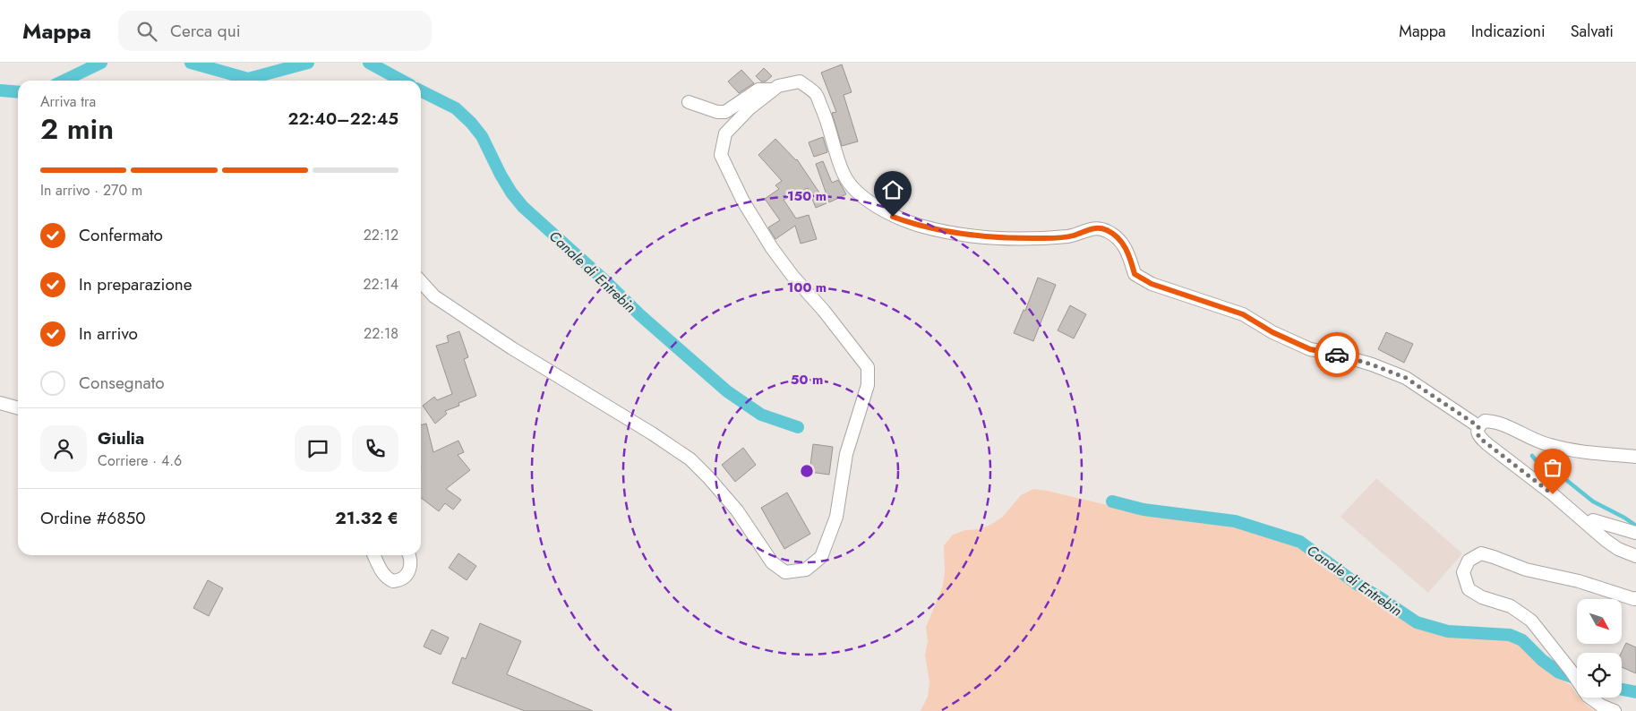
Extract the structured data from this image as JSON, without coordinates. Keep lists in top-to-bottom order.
{
  "water": ["Canale di Entrebin"],
  "north": "bottom right",
  "page": {
    "header": "Mappa",
    "search": "Cerca qui",
    "nav": ["Mappa", "Indicazioni", "Salvati"],
    "heading": ["2 min", "Arriva tra", "22:40–22:45"],
    "panel": [
      "Giulia",
      "Corriere · 4.6",
      "Ordine #6850",
      "21.32 €"
    ],
    "bar": "In arrivo · 270 m",
    "list": [
      ["Confermato", "22:12"],
      ["In preparazione", "22:14"],
      ["In arrivo", "22:18"],
      "Consegnato"
    ]
  },
  "rings": ["150 m", "100 m", "50 m"]
}
